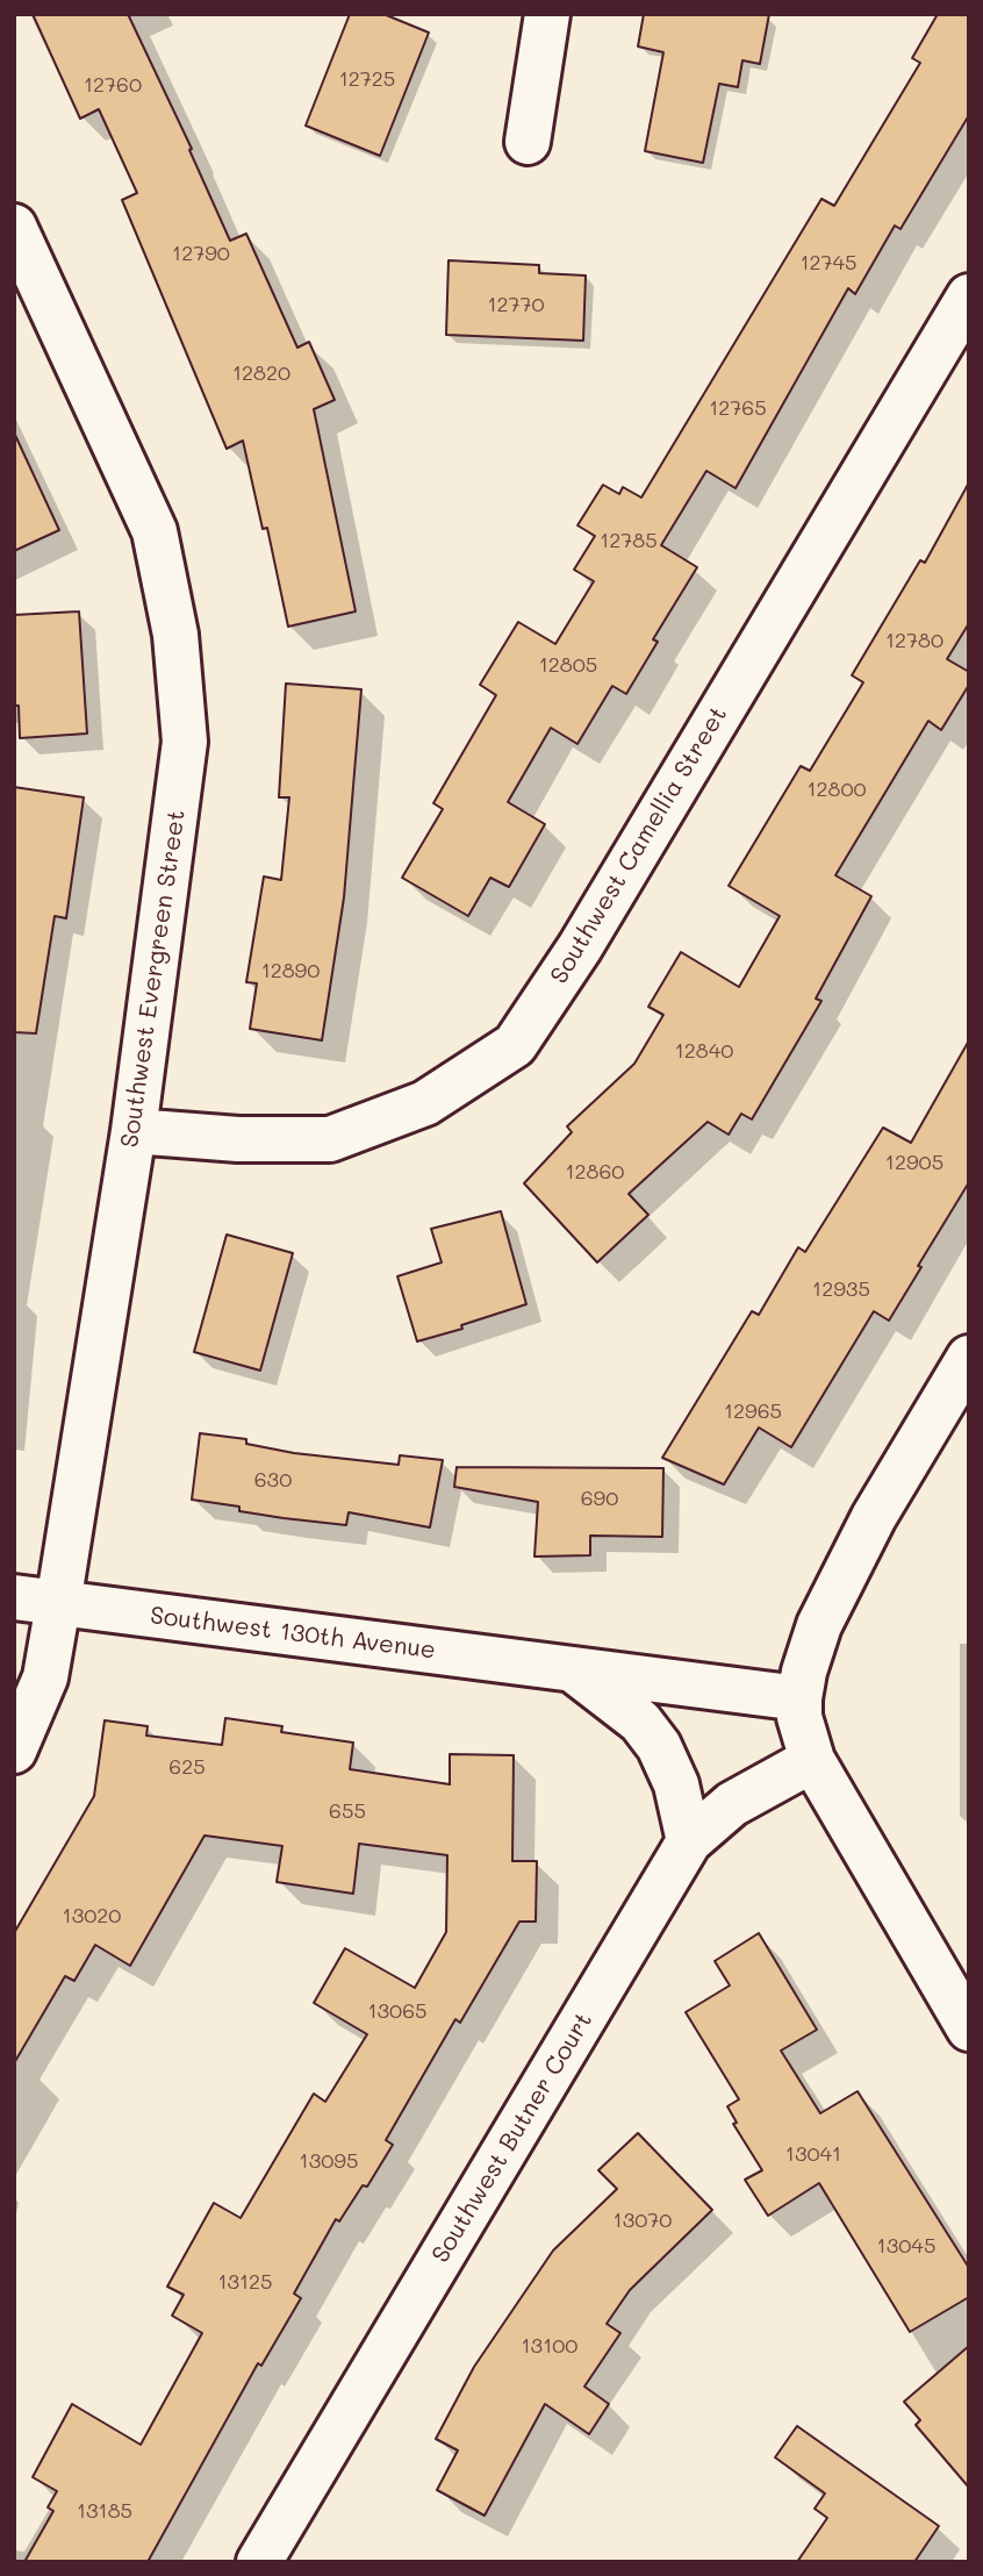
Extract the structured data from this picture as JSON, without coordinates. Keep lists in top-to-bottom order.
{
  "streets": {
    "street": [
      "Southwest Camellia Street",
      "Southwest Evergreen Street",
      "Southwest 130th Avenue",
      "Southwest Butner Court"
    ]
  },
  "crossings": [
    ["Southwest Camellia Street", "Southwest Evergreen Street"],
    ["Southwest Evergreen Street", "Southwest 130th Avenue"],
    ["Southwest 130th Avenue", "Southwest Butner Court"]
  ],
  "house_numbers": [
    "12725",
    "12760",
    "12790",
    "12745",
    "12770",
    "12820",
    "12765",
    "12785",
    "12780",
    "12805",
    "12800",
    "12890",
    "12840",
    "12905",
    "12860",
    "12935",
    "12965",
    "630",
    "690",
    "625",
    "655",
    "13020",
    "13065",
    "13041",
    "13095",
    "13070",
    "13045",
    "13125",
    "13100",
    "13185"
  ]
}
